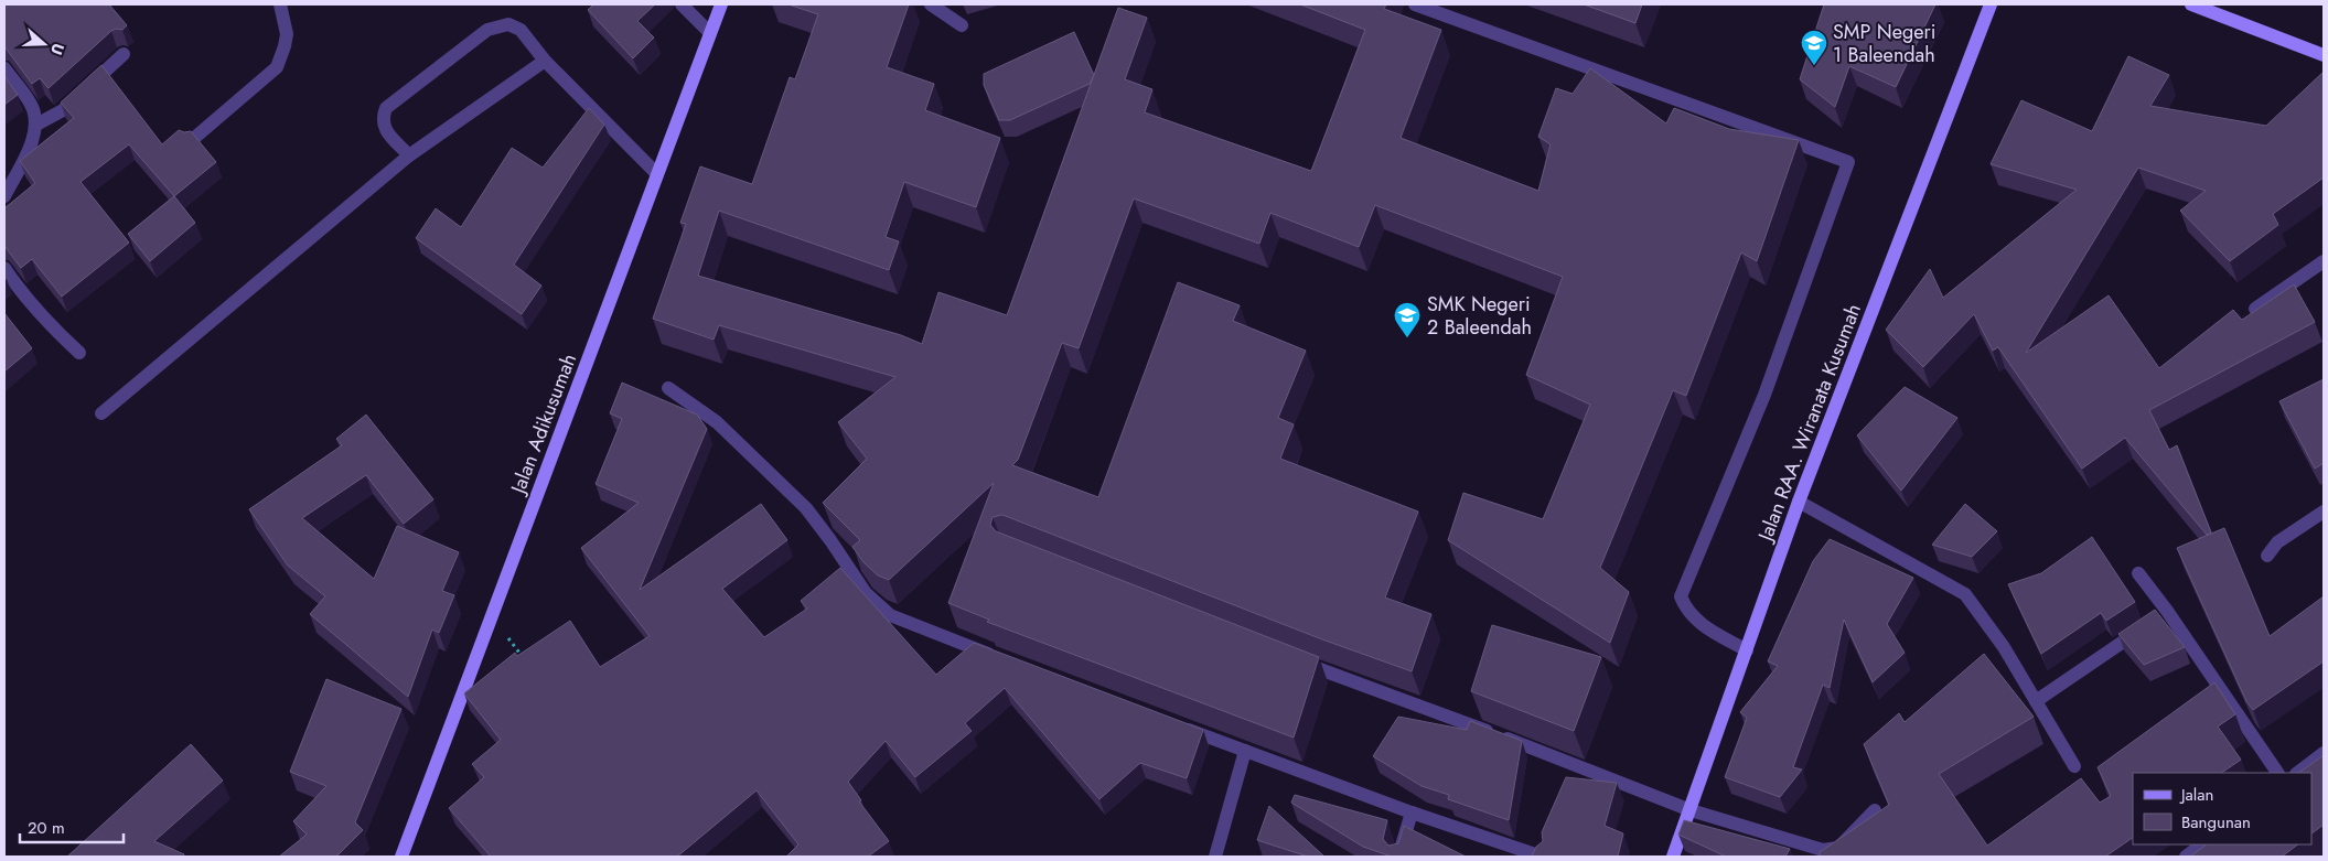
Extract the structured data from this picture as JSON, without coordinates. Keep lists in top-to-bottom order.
{
  "streets": {
    "main road": ["Jalan RAA. Wiranata Kusumah", "Jalan Adikusumah"]
  },
  "places": {
    "school or university": ["SMP Negeri 1 Baleendah", "SMK Negeri 2 Baleendah"]
  },
  "legend": ["Jalan", "Bangunan"],
  "scale_bar": "20 m",
  "north": "right"
}
